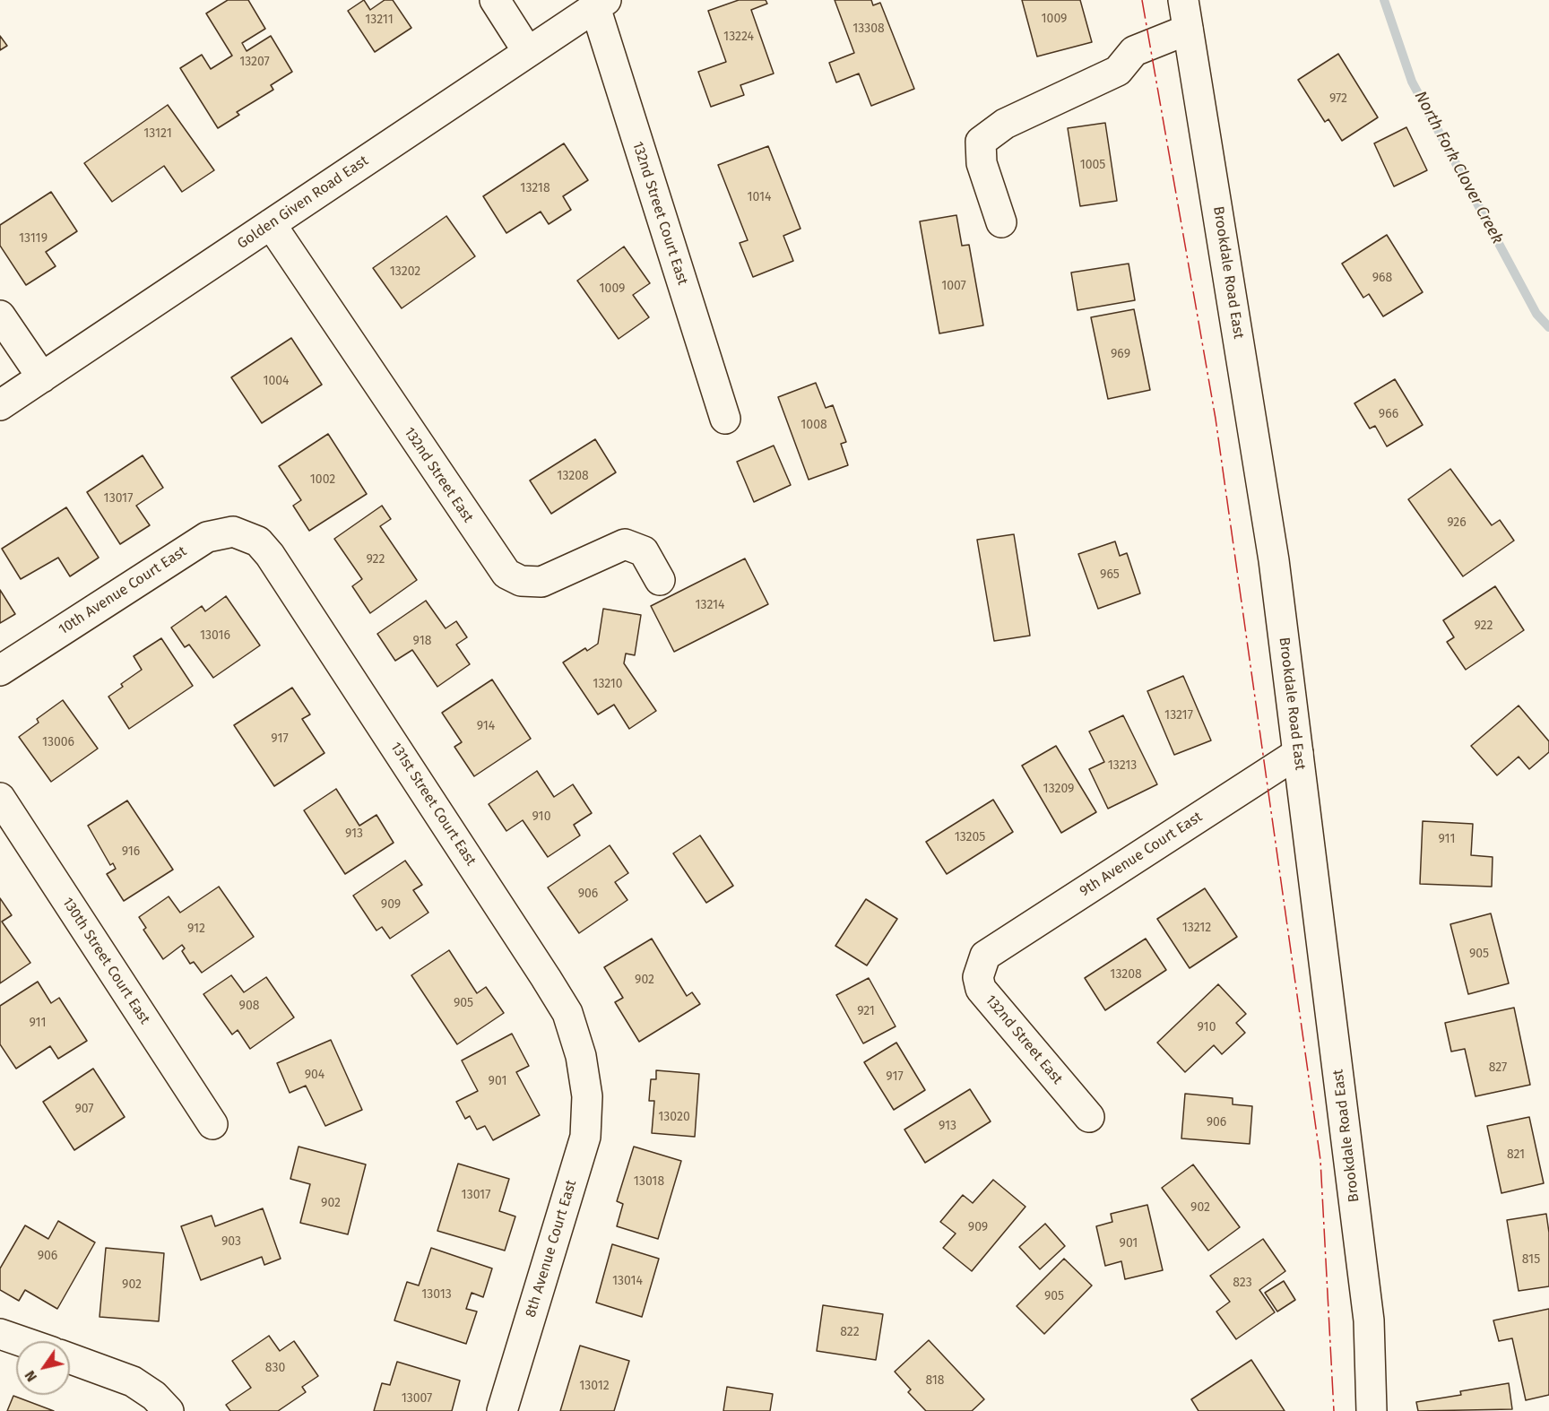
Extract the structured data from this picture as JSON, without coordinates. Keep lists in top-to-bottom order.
{
  "streets": {
    "street": [
      "Golden Given Road East",
      "132nd Street Court East",
      "Brookdale Road East",
      "132nd Street East",
      "10th Avenue Court East",
      "131st Street Court East",
      "9th Avenue Court East",
      "130th Street Court East",
      "8th Avenue Court East"
    ]
  },
  "crossings": [
    ["Golden Given Road East", "132nd Street Court East"],
    ["Golden Given Road East", "132nd Street East"],
    ["Brookdale Road East", "9th Avenue Court East"],
    ["132nd Street East", "9th Avenue Court East"],
    ["10th Avenue Court East", "131st Street Court East"],
    ["131st Street Court East", "8th Avenue Court East"]
  ],
  "water": ["North Fork Clover Creek"],
  "house_numbers": [
    "1009",
    "13211",
    "13308",
    "13224",
    "13207",
    "972",
    "13121",
    "1005",
    "13218",
    "1014",
    "13119",
    "13202",
    "968",
    "1007",
    "1009",
    "969",
    "1004",
    "966",
    "1008",
    "13208",
    "1002",
    "13017",
    "926",
    "922",
    "965",
    "13214",
    "922",
    "13016",
    "918",
    "13210",
    "13217",
    "914",
    "917",
    "13006",
    "13213",
    "13209",
    "910",
    "913",
    "13205",
    "911",
    "916",
    "906",
    "909",
    "13212",
    "912",
    "905",
    "13208",
    "902",
    "905",
    "908",
    "921",
    "911",
    "910",
    "827",
    "904",
    "917",
    "901",
    "907",
    "13020",
    "906",
    "913",
    "821",
    "13018",
    "13017",
    "902",
    "902",
    "909",
    "903",
    "901",
    "906",
    "815",
    "13014",
    "823",
    "902",
    "13013",
    "905",
    "822",
    "830",
    "818",
    "13012",
    "13007"
  ],
  "north": "bottom left"
}
